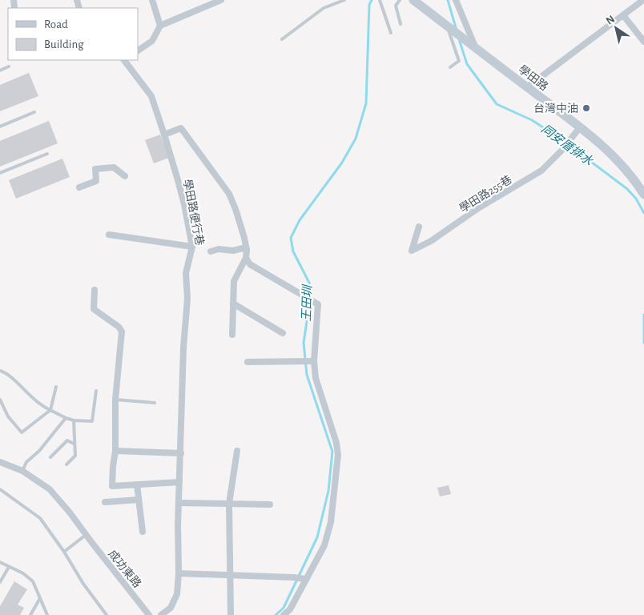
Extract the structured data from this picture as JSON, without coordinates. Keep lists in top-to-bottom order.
{
  "streets": {
    "main road": ["學田路"],
    "street": ["學田路255巷", "學田路便行巷", "成功東路"]
  },
  "crossings": [
    ["學田路", "學田路255巷"]
  ],
  "water": ["同安厝排水", "王田圳"],
  "places": ["台灣中油"],
  "legend": ["Road", "Building"],
  "north": "top left"
}
